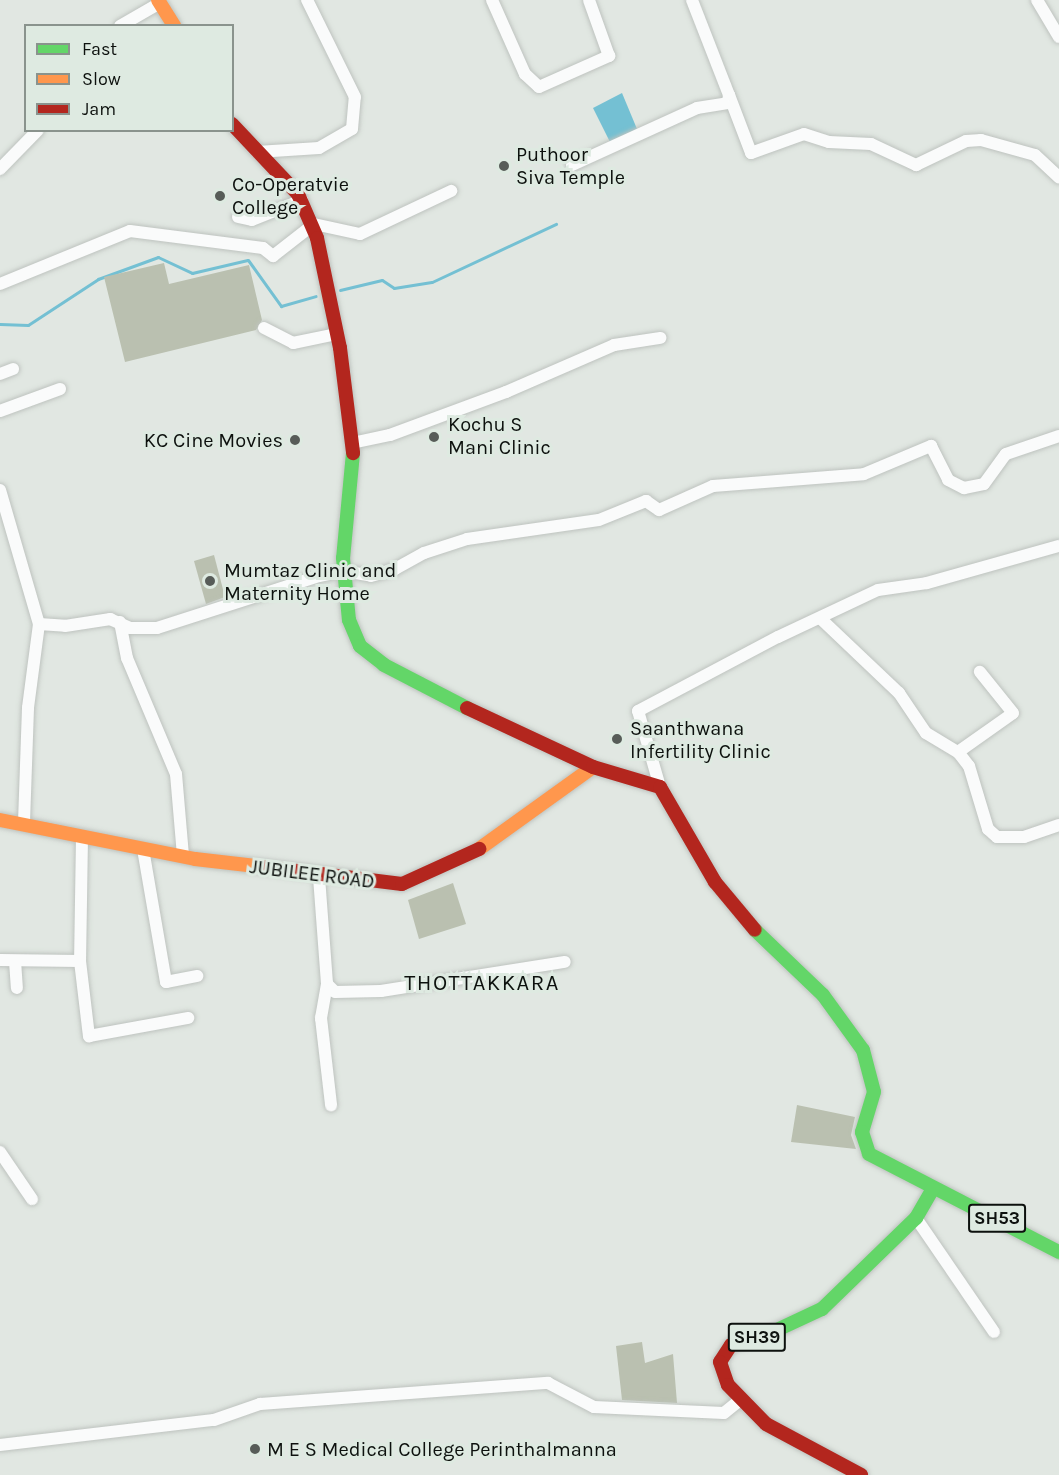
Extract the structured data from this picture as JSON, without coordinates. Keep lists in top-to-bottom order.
{
  "streets": {
    "main road": ["JUBILEE ROAD", "SH53", "SH39"]
  },
  "crossings": [
    ["SH53", "SH39"]
  ],
  "districts": ["THOTTAKKARA"],
  "places": [
    "Puthoor Siva Temple",
    "Co-Operatvie College",
    "Kochu S Mani Clinic",
    "KC Cine Movies",
    "Mumtaz Clinic and Maternity Home",
    "Saanthwana Infertility Clinic",
    "M E S Medical College Perinthalmanna"
  ],
  "legend": ["Fast", "Slow", "Jam"]
}
